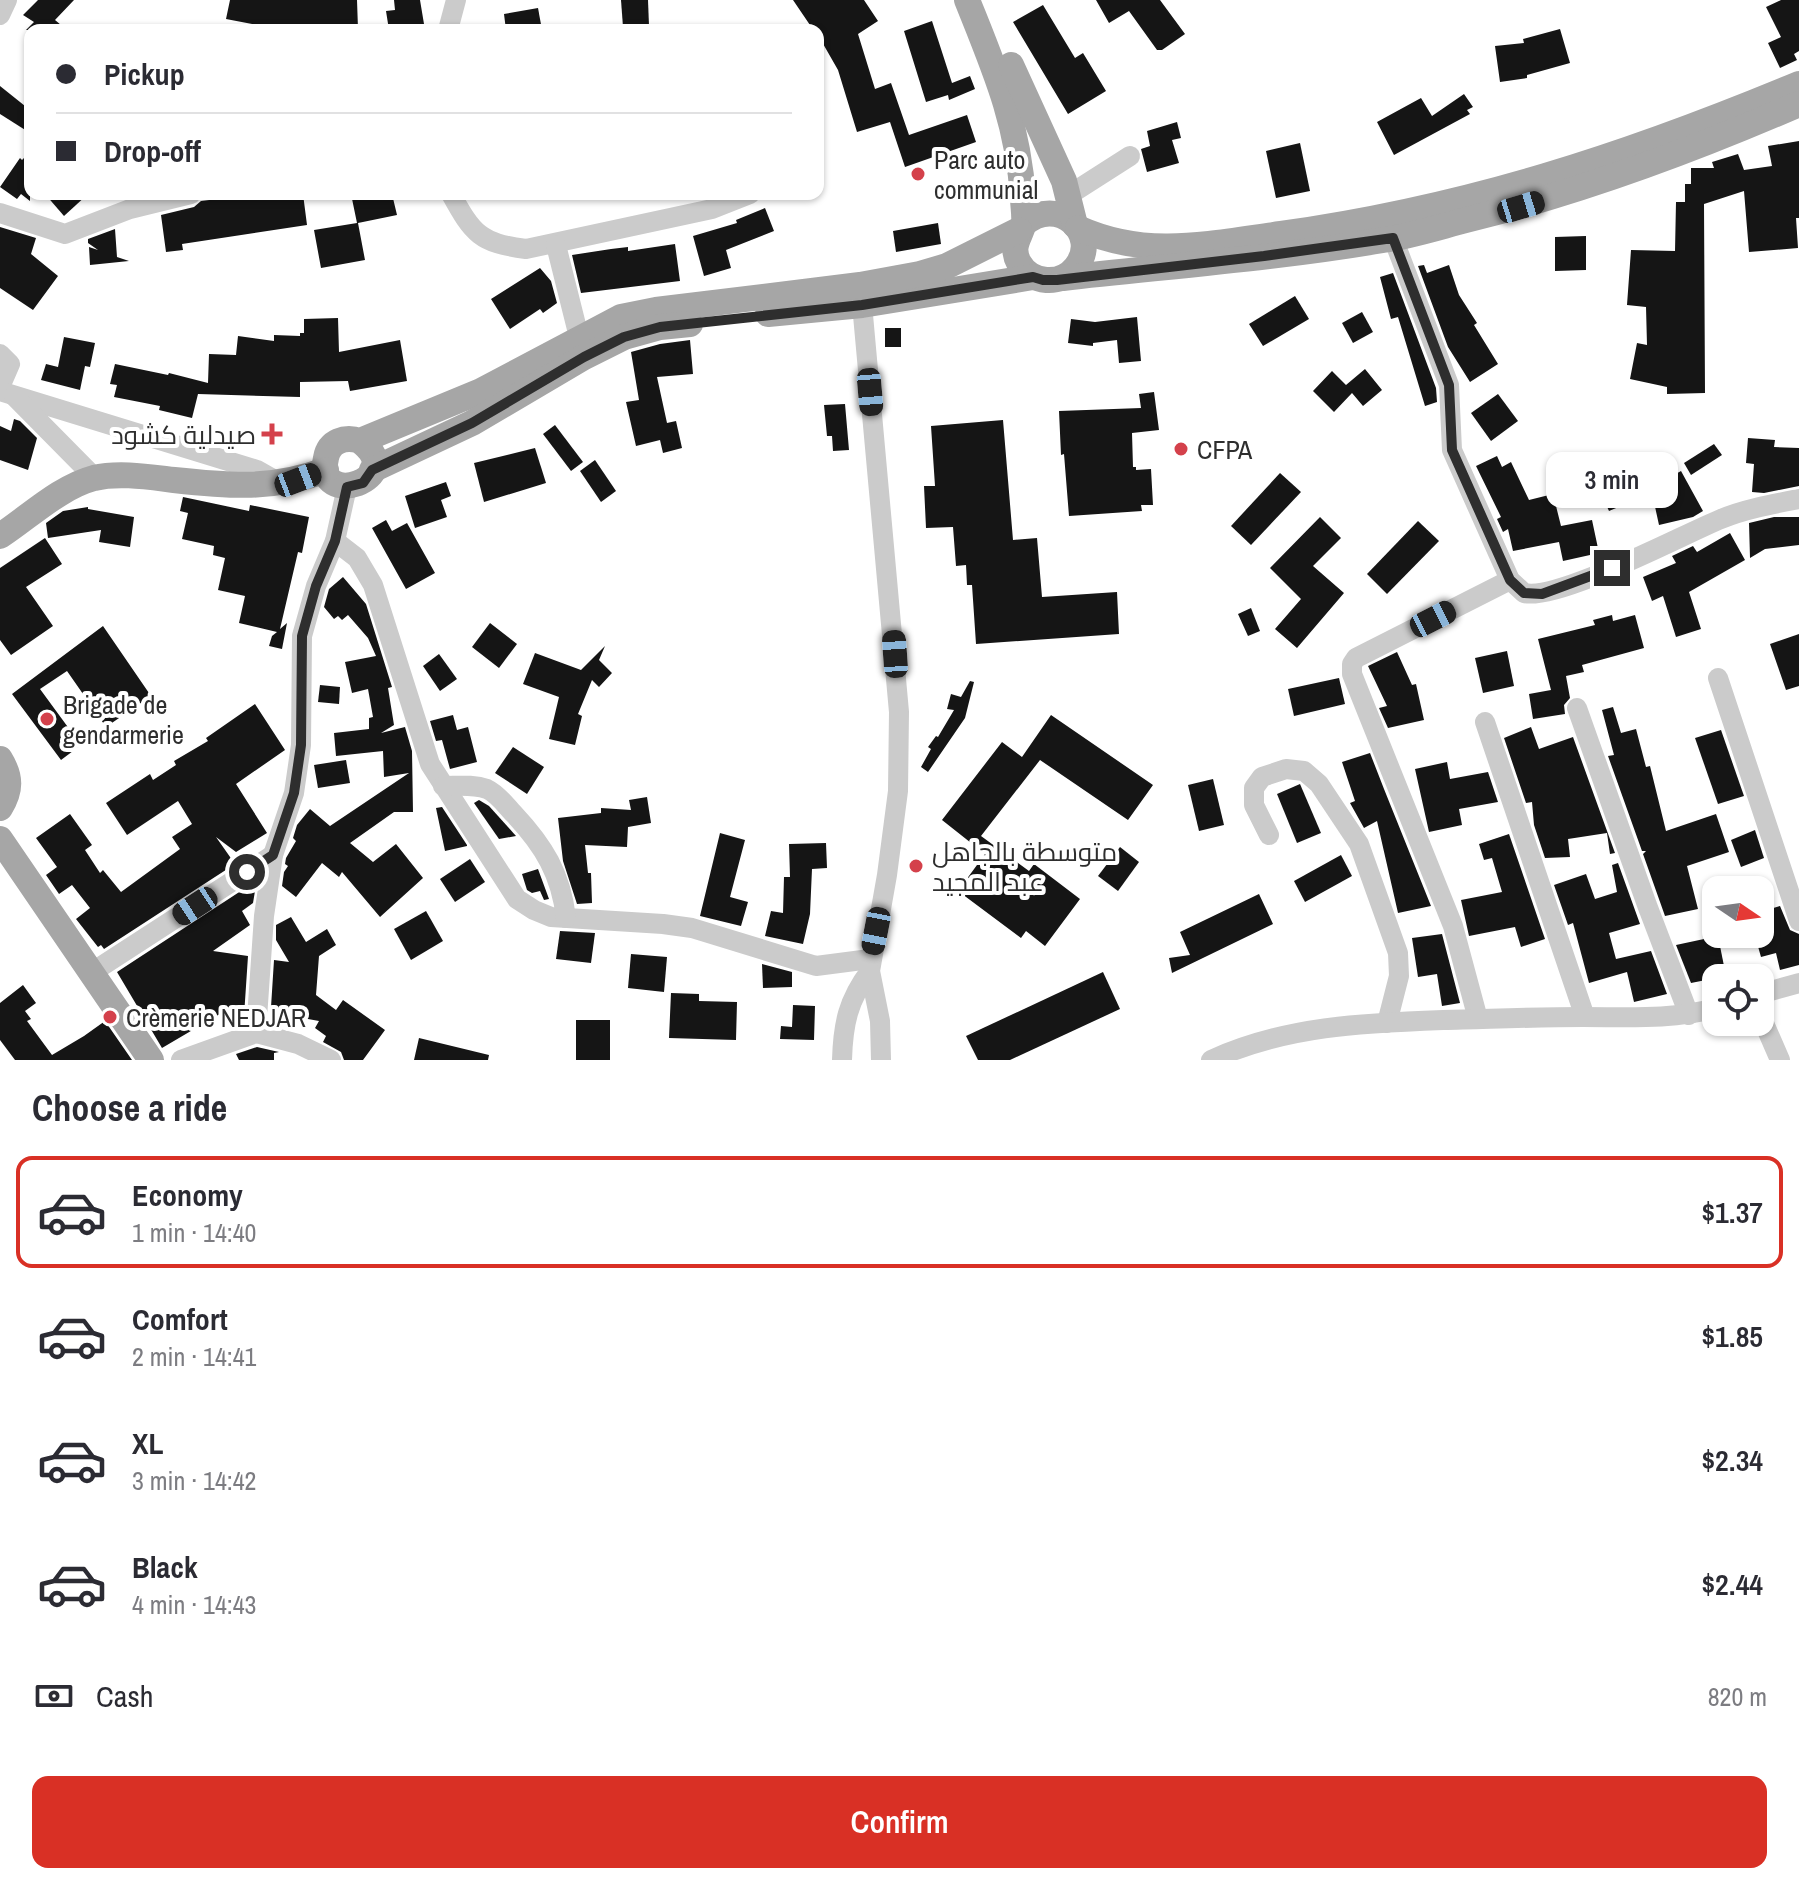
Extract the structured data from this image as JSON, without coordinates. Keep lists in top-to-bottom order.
{
  "places": {
    "other": [
      "Parc auto communial",
      "CFPA",
      "Brigade de gendarmerie",
      "متوسطة بالجاهل عبد المجيد",
      "Crèmerie NEDJAR"
    ],
    "health": ["صيدلية كشود"]
  },
  "north": "right",
  "page": {
    "banner": ["Pickup", "Drop-off"],
    "bubble": "3 min",
    "heading": "Choose a ride",
    "list": [
      {
        "name": "Economy",
        "note": "1 min · 14:40",
        "value": "$1.37"
      },
      {
        "name": "Comfort",
        "note": "2 min · 14:41",
        "value": "$1.85"
      },
      {
        "name": "XL",
        "note": "3 min · 14:42",
        "value": "$2.34"
      },
      {
        "name": "Black",
        "note": "4 min · 14:43",
        "value": "$2.44"
      }
    ],
    "pay": ["Cash", "820 m"],
    "buttons": "Confirm"
  }
}
